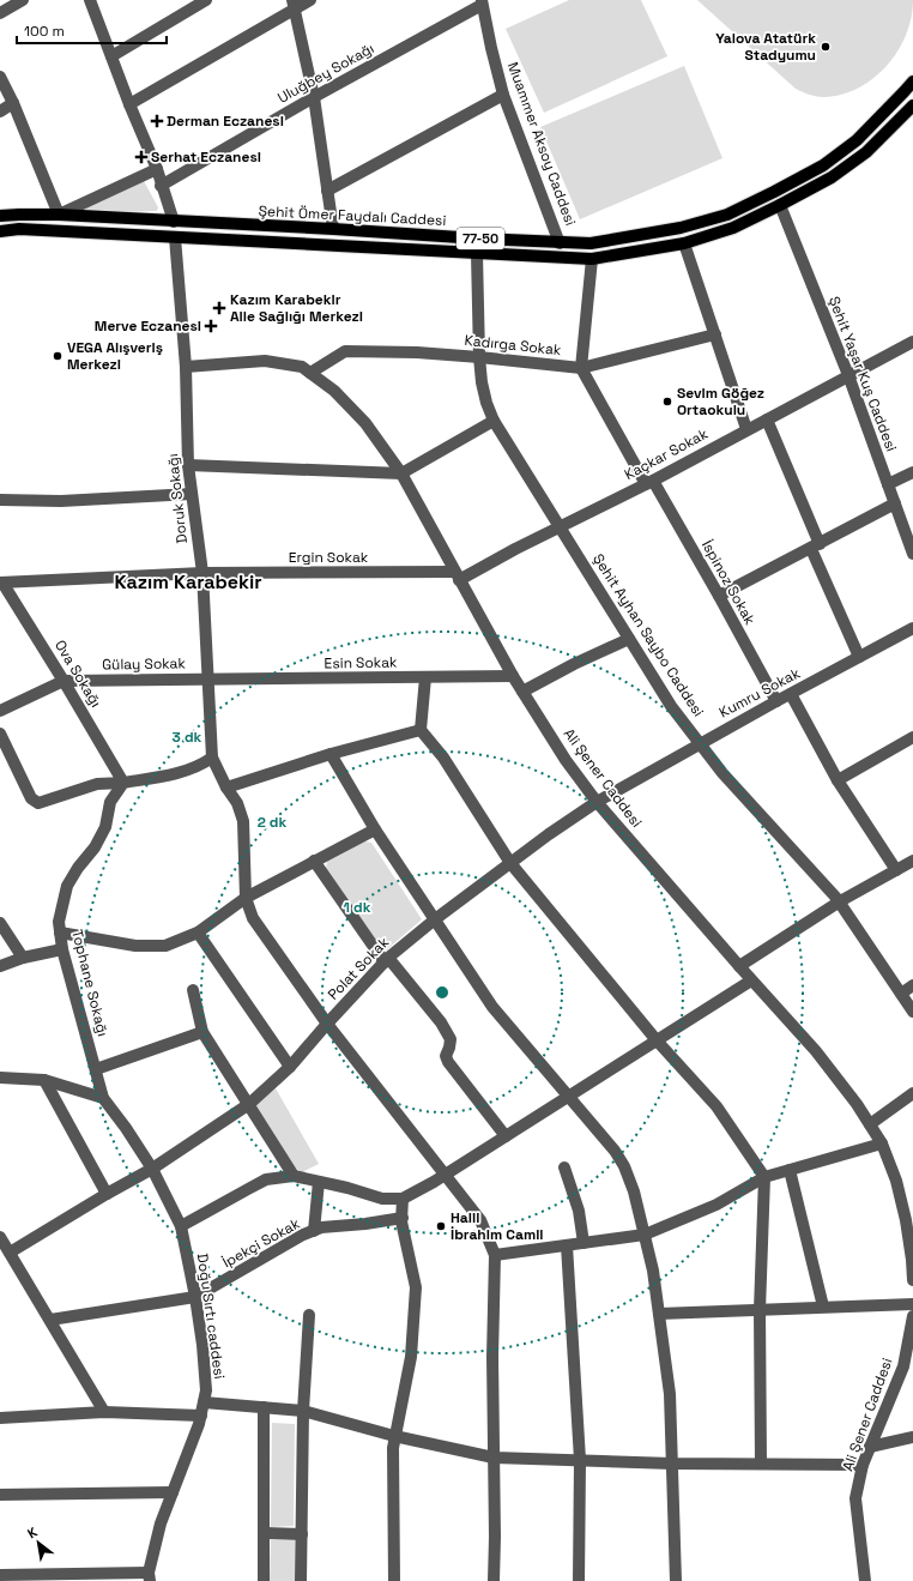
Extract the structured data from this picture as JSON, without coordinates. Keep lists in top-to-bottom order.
{
  "streets": {
    "main road": ["Şehit Ömer Faydalı Caddesi", "77-50"],
    "street": [
      "Uluğbey Sokağı",
      "Muammer Aksoy Caddesi",
      "Kadırga Sokak",
      "Şehit Yaşar Kuş Caddesi",
      "Kaçkar Sokak",
      "Doruk Sokağı",
      "Ergin Sokak",
      "İspinoz Sokak",
      "Şehit Ayhan Saybo Caddesi",
      "Esin Sokak",
      "Gülay Sokak",
      "Ova Sokağı",
      "Kumru Sokak",
      "Ali Şener Caddesi",
      "Polat Sokak",
      "Tophane Sokağı",
      "İpekçi Sokak",
      "Doğu Sırtı caddesi"
    ]
  },
  "crossings": [
    ["Uluğbey Sokağı", "Muammer Aksoy Caddesi"],
    ["Muammer Aksoy Caddesi", "Şehit Ömer Faydalı Caddesi"],
    ["77-50", "Şehit Yaşar Kuş Caddesi"],
    ["77-50", "Doruk Sokağı"],
    ["77-50", "Şehit Ayhan Saybo Caddesi"],
    ["Kadırga Sokak", "İspinoz Sokak"],
    ["Kadırga Sokak", "Şehit Ayhan Saybo Caddesi"],
    ["Kadırga Sokak", "Ali Şener Caddesi"],
    ["Şehit Yaşar Kuş Caddesi", "Kaçkar Sokak"],
    ["Kaçkar Sokak", "Ergin Sokak"],
    ["Kaçkar Sokak", "İspinoz Sokak"],
    ["Kaçkar Sokak", "Şehit Ayhan Saybo Caddesi"],
    ["Kaçkar Sokak", "Ali Şener Caddesi"],
    ["Doruk Sokağı", "Ergin Sokak"],
    ["Doruk Sokağı", "Esin Sokak"],
    ["Doruk Sokağı", "Gülay Sokak"],
    ["Doruk Sokağı", "Ali Şener Caddesi"],
    ["Ergin Sokak", "Ova Sokağı"],
    ["Ergin Sokak", "Ali Şener Caddesi"],
    ["İspinoz Sokak", "Kumru Sokak"],
    ["Şehit Ayhan Saybo Caddesi", "Kumru Sokak"],
    ["Esin Sokak", "Gülay Sokak"],
    ["Esin Sokak", "Ali Şener Caddesi"],
    ["Gülay Sokak", "Ova Sokağı"],
    ["Ova Sokağı", "Tophane Sokağı"],
    ["Kumru Sokak", "Ali Şener Caddesi"],
    ["Kumru Sokak", "Polat Sokak"],
    ["Ali Şener Caddesi", "Polat Sokak"],
    ["Polat Sokak", "Doğu Sırtı caddesi"],
    ["Tophane Sokağı", "Doğu Sırtı caddesi"],
    ["İpekçi Sokak", "Doğu Sırtı caddesi"]
  ],
  "districts": ["Kazım Karabekir"],
  "places": {
    "other": [
      "Yalova Atatürk Stadyumu",
      "VEGA Alışveriş Merkezi",
      "Sevim Göğez Ortaokulu",
      "Halil İbrahim Camii"
    ],
    "health": [
      "Derman Eczanesi",
      "Serhat Eczanesi",
      "Kazım Karabekir Aile Sağlığı Merkezi",
      "Merve Eczanesi"
    ]
  },
  "scale_bar": "100 m",
  "north": "top left",
  "rings": ["3 dk", "2 dk", "1 dk"]
}
